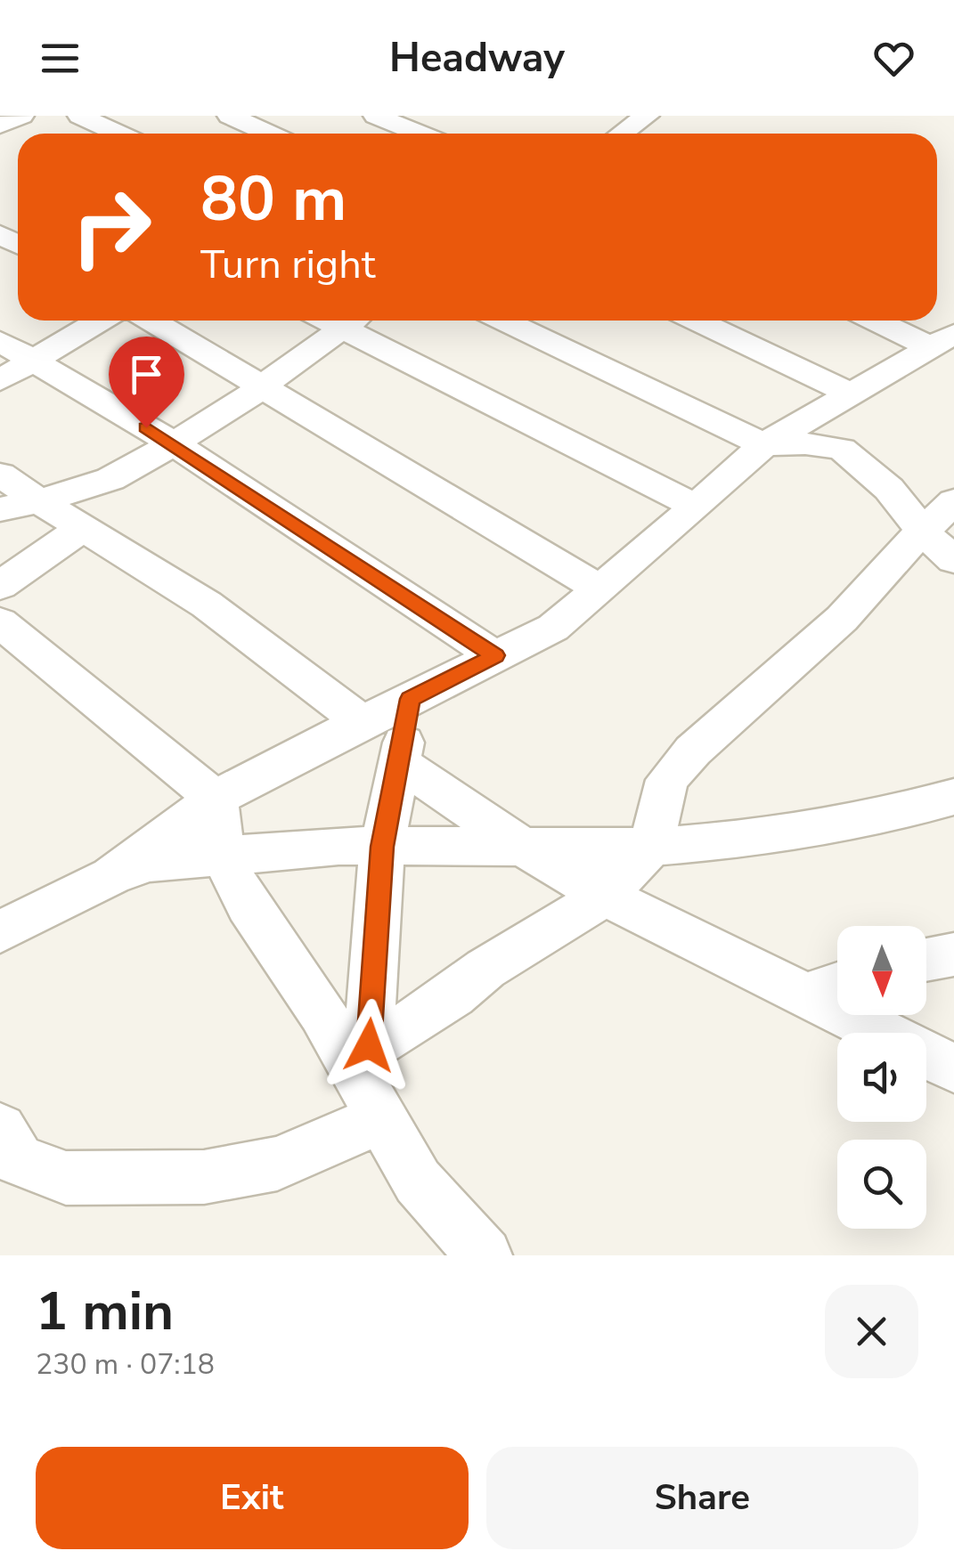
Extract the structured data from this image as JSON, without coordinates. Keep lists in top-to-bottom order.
{
  "north": "bottom",
  "page": {
    "header": "Headway",
    "turn": ["80 m", "Turn right"],
    "heading": ["1 min", "230 m · 07:18"],
    "buttons": ["Exit", "Share"]
  }
}
